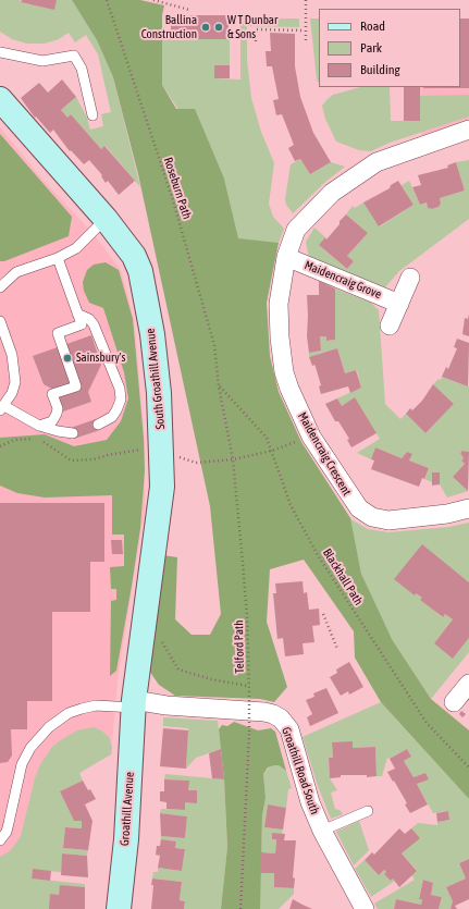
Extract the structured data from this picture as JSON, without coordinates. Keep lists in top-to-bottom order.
{
  "streets": {
    "street": [
      "Maidencraig Grove",
      "South Groathill Avenue",
      "Maidencraig Crescent",
      "Groathill Road South",
      "Groathill Avenue"
    ],
    "path": ["Roseburn Path", "Blackhall Path", "Telford Path"]
  },
  "crossings": [
    ["Roseburn Path", "Blackhall Path"],
    ["Roseburn Path", "Telford Path"],
    ["Maidencraig Grove", "Maidencraig Crescent"],
    ["South Groathill Avenue", "Groathill Road South"],
    ["South Groathill Avenue", "Groathill Avenue"],
    ["Blackhall Path", "Telford Path"],
    ["Groathill Road South", "Groathill Avenue"]
  ],
  "places": ["Ballina Construction", "W T Dunbar & Sons", "Sainsbury's"],
  "legend": ["Road", "Park", "Building"]
}
